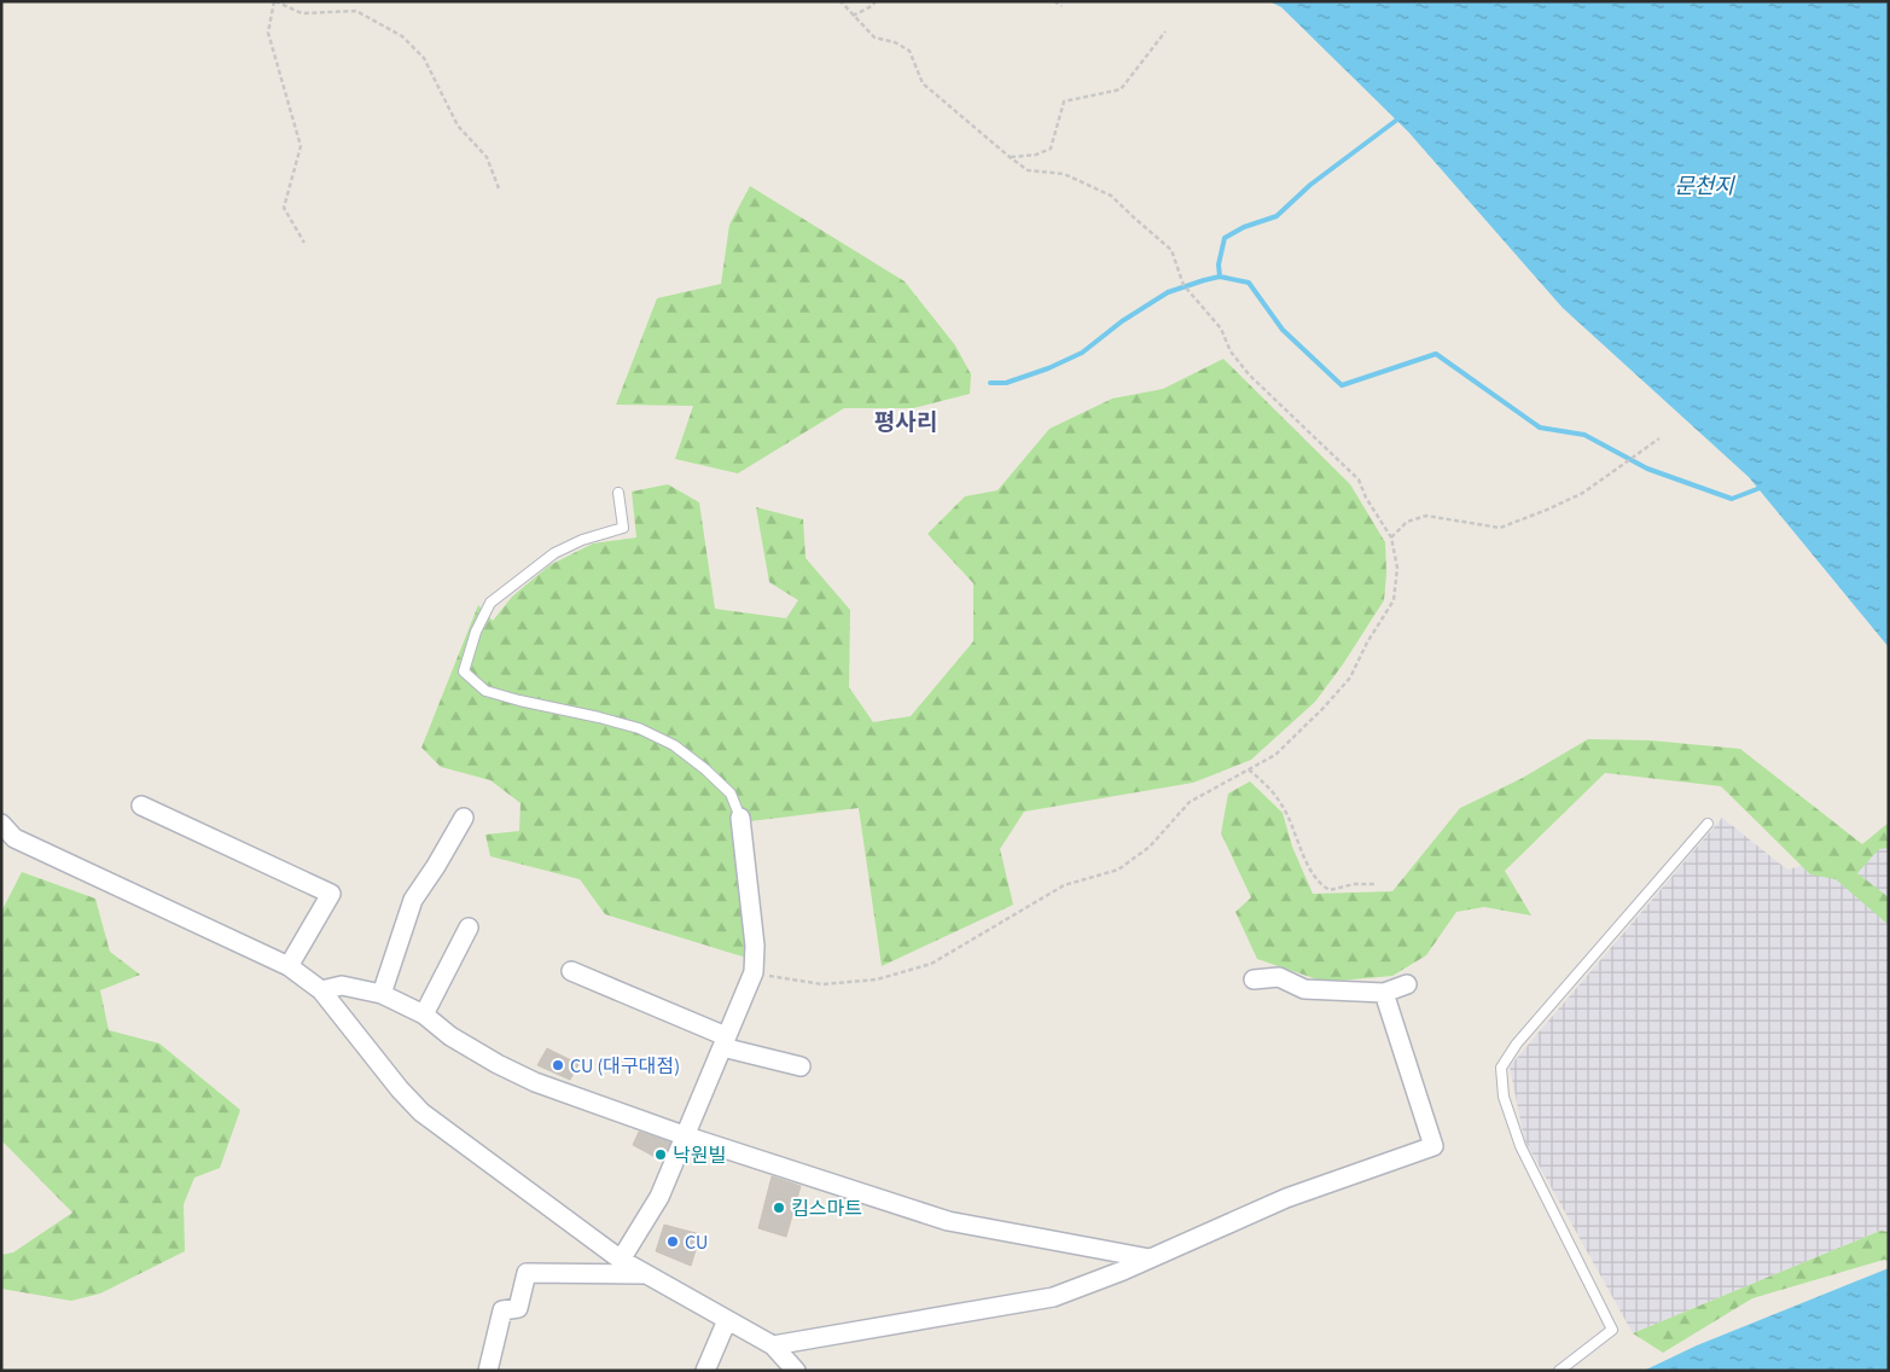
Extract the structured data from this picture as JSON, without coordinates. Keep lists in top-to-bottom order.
{
  "districts": ["평사리"],
  "water": ["문천지"],
  "places": [
    "CU (대구대점)",
    "낙원빌",
    "킴스마트",
    "CU"
  ]
}
